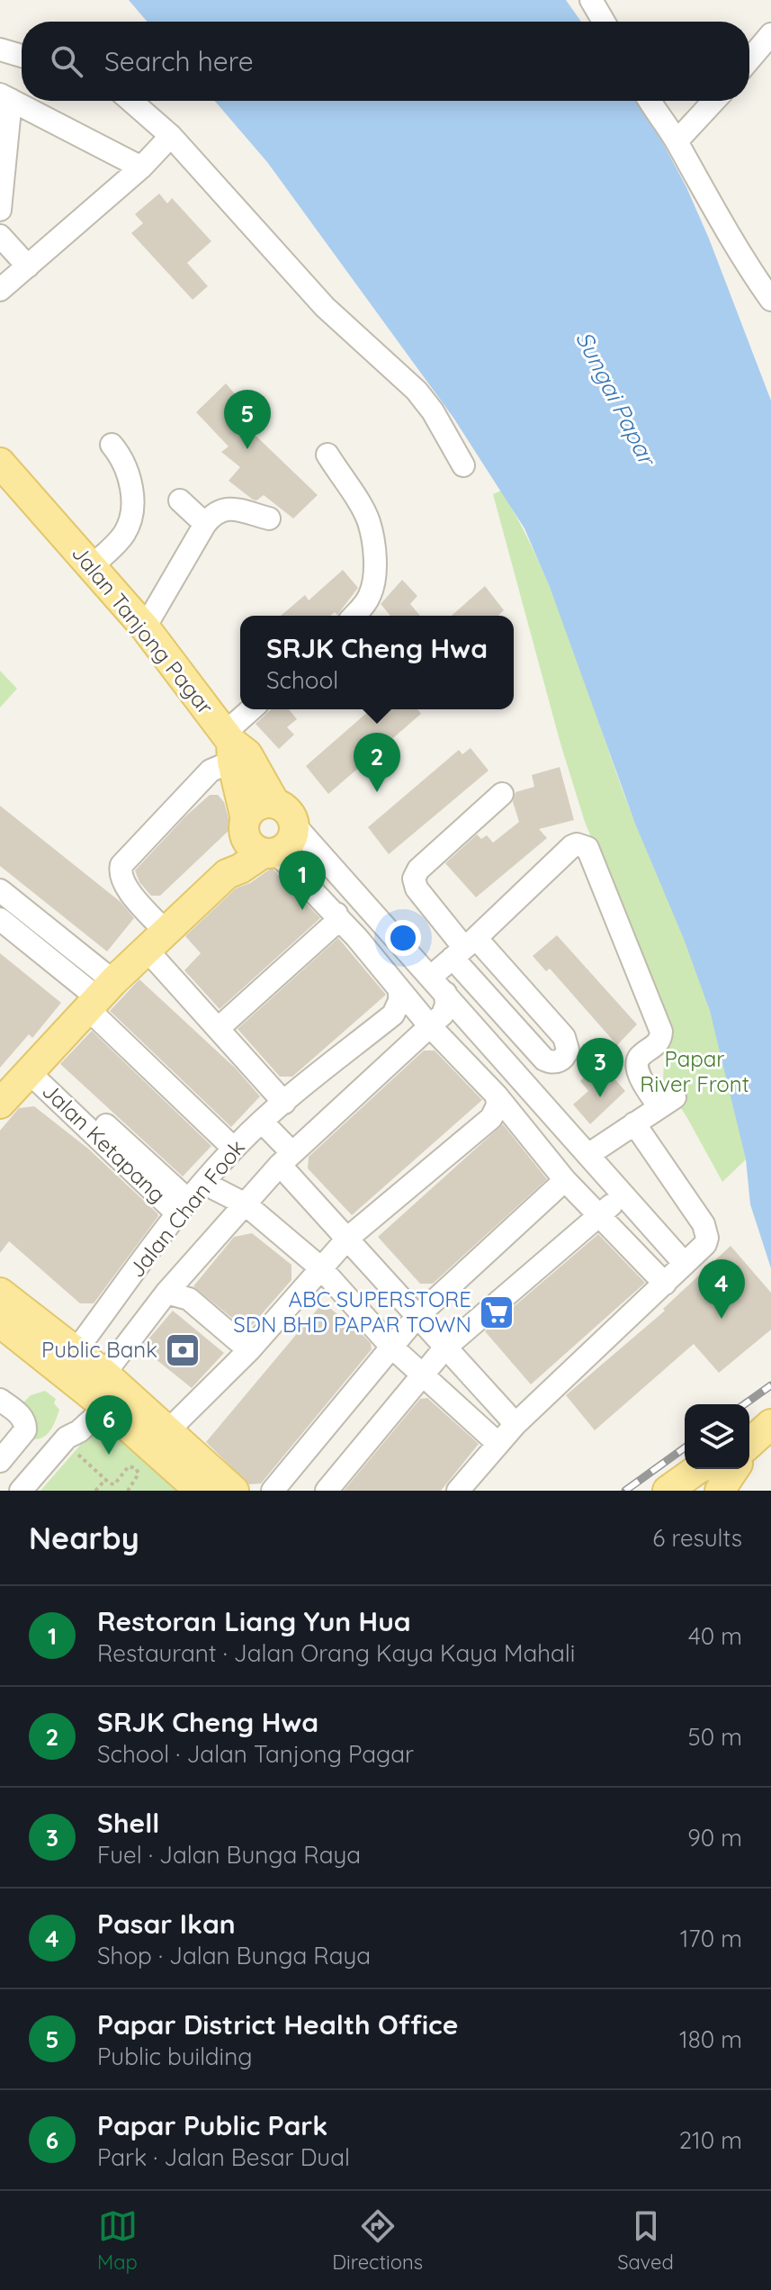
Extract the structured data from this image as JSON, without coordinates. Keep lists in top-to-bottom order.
{
  "streets": {
    "main road": ["Jalan Tanjong Pagar"],
    "street": ["Jalan Ketapang", "Jalan Chan Fook"]
  },
  "crossings": [
    ["Jalan Ketapang", "Jalan Chan Fook"]
  ],
  "water": ["Sungai Papar"],
  "parks": ["Papar River Front"],
  "places": {
    "supermarket": ["ABC SUPERSTORE SDN BHD PAPAR TOWN"],
    "bank": ["Public Bank"]
  },
  "page": {
    "search": "Search here",
    "pins": [
      "5",
      "2",
      "1",
      "3",
      "4",
      "6"
    ],
    "popup": ["SRJK Cheng Hwa", "School"],
    "heading": ["Nearby", "6 results"],
    "list": [
      {
        "mark": "1",
        "name": "Restoran Liang Yun Hua",
        "note": "Restaurant · Jalan Orang Kaya Kaya Mahali",
        "value": "40 m"
      },
      {
        "mark": "2",
        "name": "SRJK Cheng Hwa",
        "note": "School · Jalan Tanjong Pagar",
        "value": "50 m"
      },
      {
        "mark": "3",
        "name": "Shell",
        "note": "Fuel · Jalan Bunga Raya",
        "value": "90 m"
      },
      {
        "mark": "4",
        "name": "Pasar Ikan",
        "note": "Shop · Jalan Bunga Raya",
        "value": "170 m"
      },
      {
        "mark": "5",
        "name": "Papar District Health Office",
        "note": "Public building",
        "value": "180 m"
      },
      {
        "mark": "6",
        "name": "Papar Public Park",
        "note": "Park · Jalan Besar Dual",
        "value": "210 m"
      }
    ],
    "nav": ["Map", "Directions", "Saved"]
  }
}
